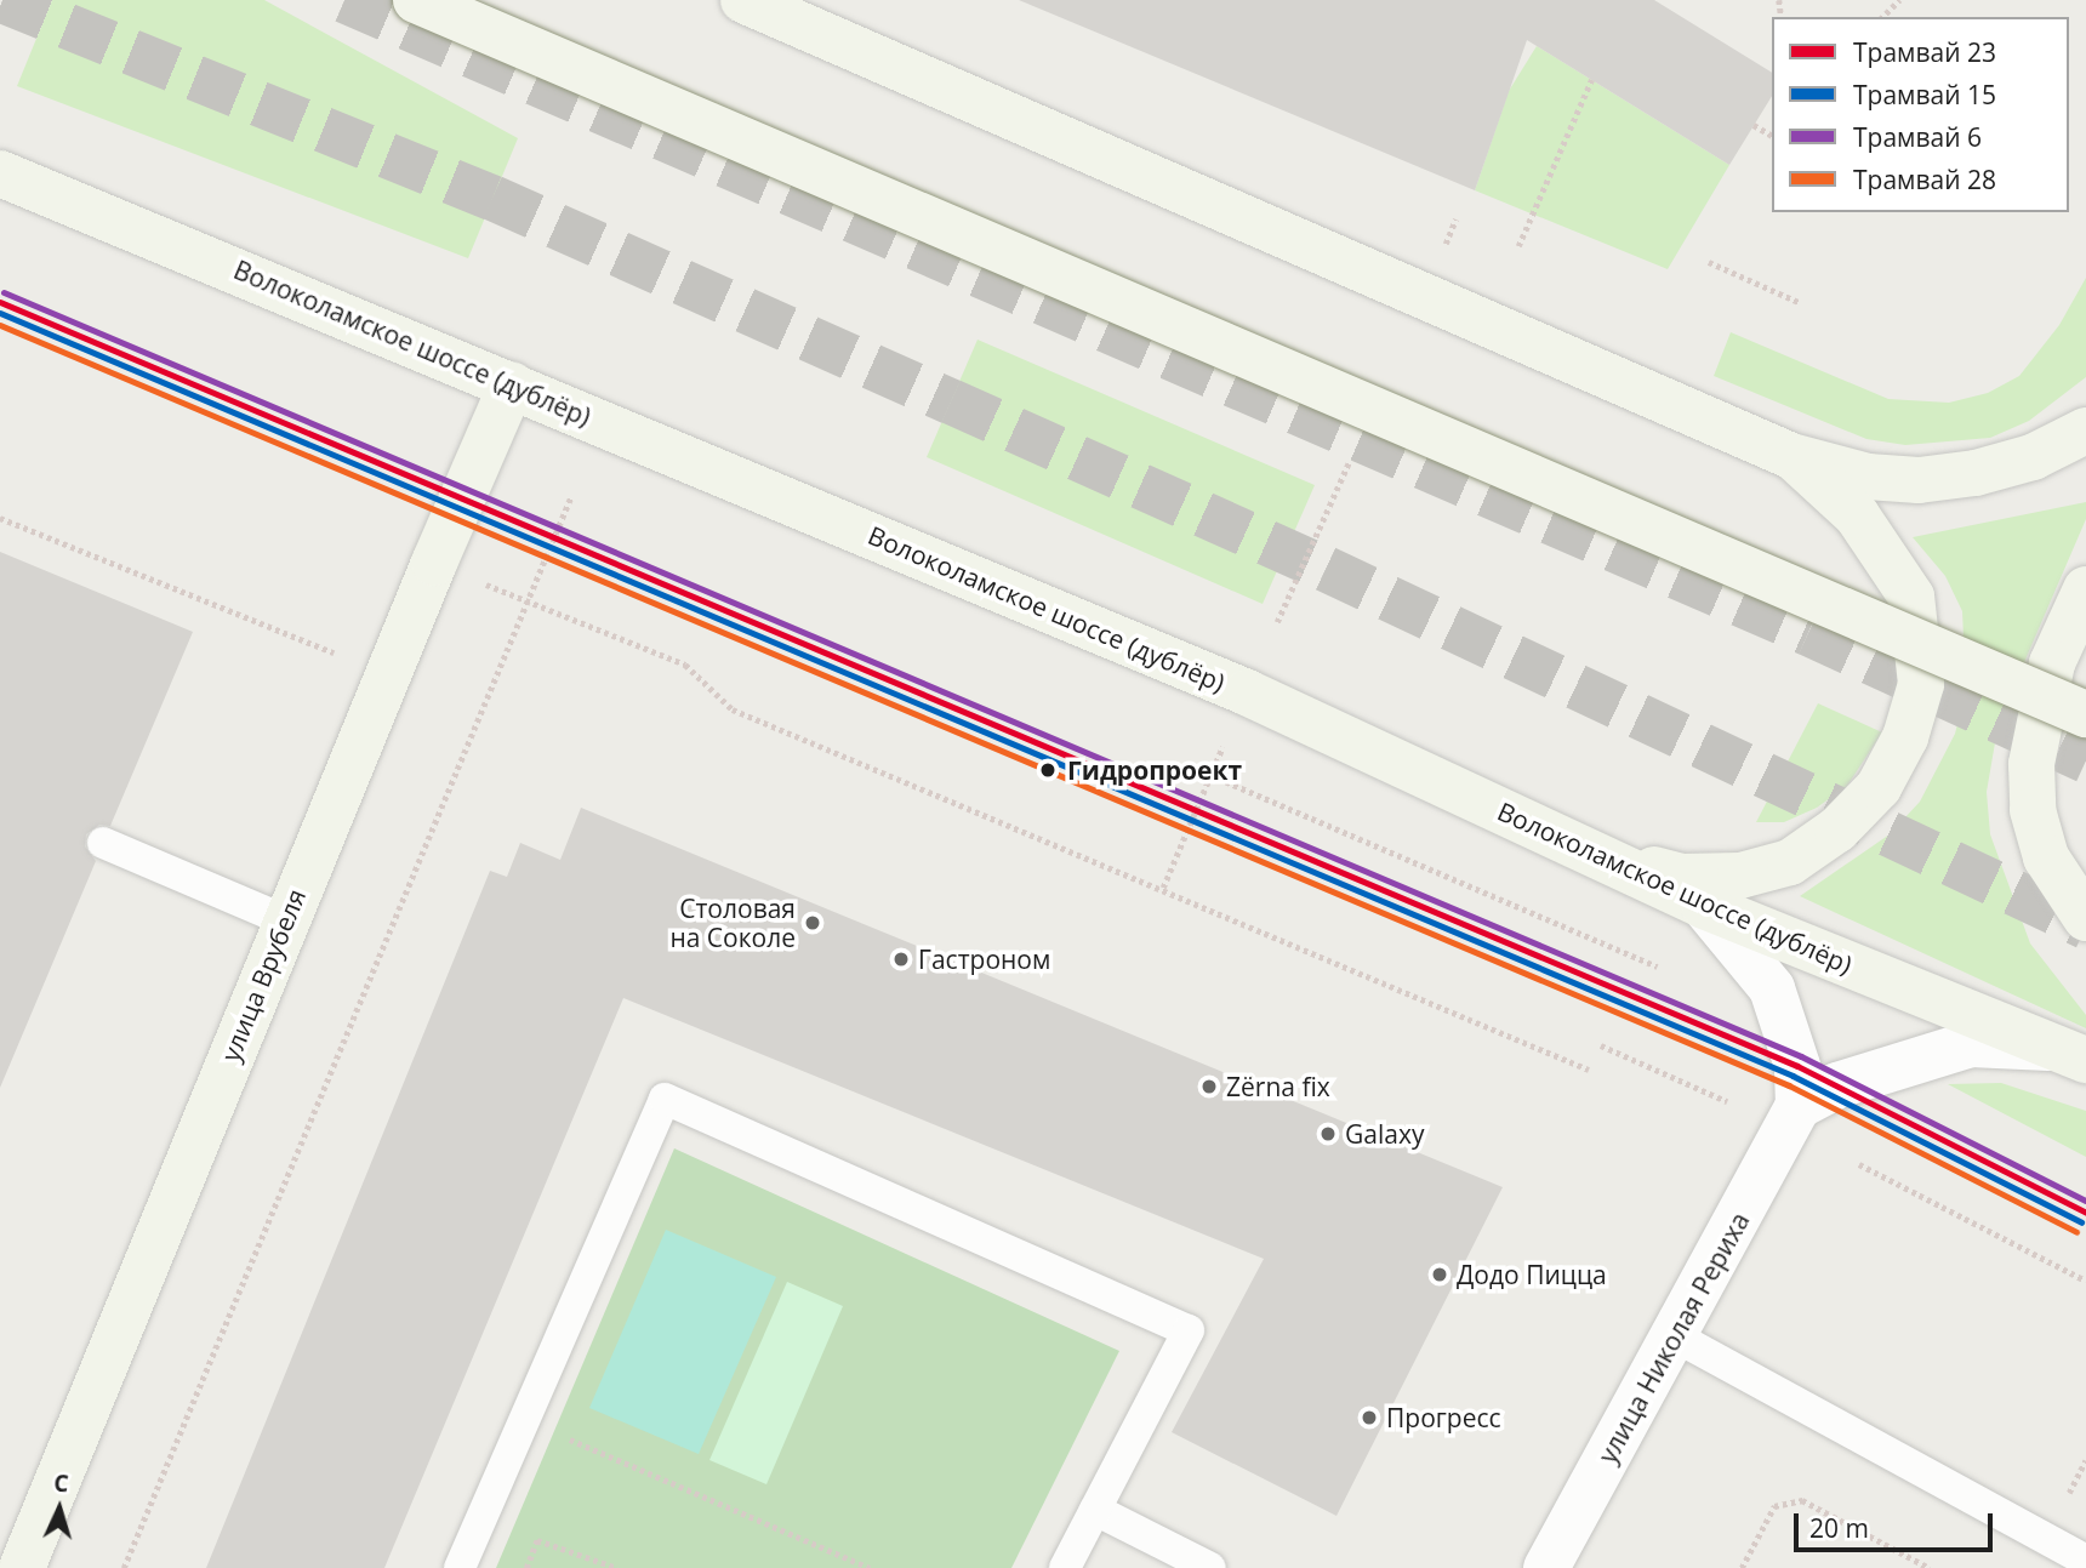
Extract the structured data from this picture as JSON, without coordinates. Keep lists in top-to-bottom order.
{
  "streets": {
    "main road": ["Волоколамское шоссе (дублёр)", "улица Врубеля"],
    "street": ["улица Николая Рериха"]
  },
  "crossings": [
    ["Волоколамское шоссе (дублёр)", "улица Врубеля"]
  ],
  "places": [
    "Гидропроект",
    "Столовая на Соколе",
    "Гастроном",
    "Zёrna fix",
    "Galaxy",
    "Додо Пицца",
    "Прогресс"
  ],
  "lines": [
    "tram line 6",
    "tram line 23",
    "tram line 15",
    "tram line 28"
  ],
  "legend": [
    "Трамвай 23",
    "Трамвай 15",
    "Трамвай 6",
    "Трамвай 28"
  ],
  "scale_bar": "20 m",
  "north": "top"
}
